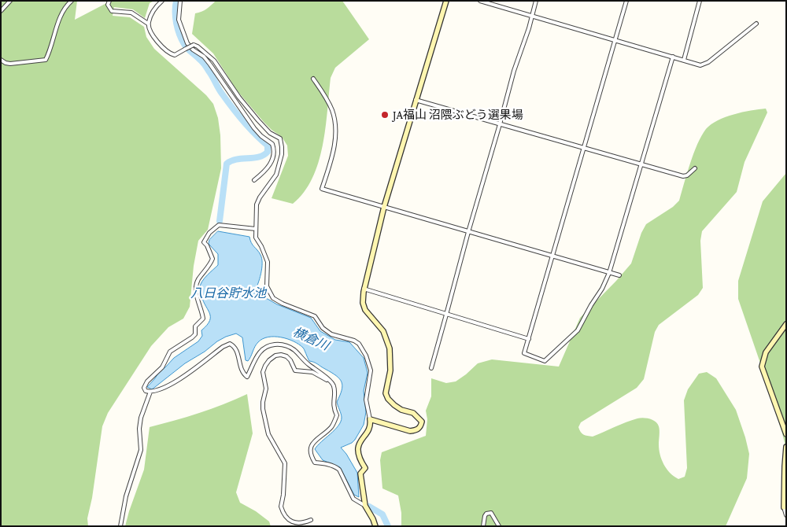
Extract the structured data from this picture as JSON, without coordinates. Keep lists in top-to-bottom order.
{
  "water": ["八日谷貯水池", "横倉川"],
  "places": ["JA福山 沼隈ぶどう選果場"]
}
